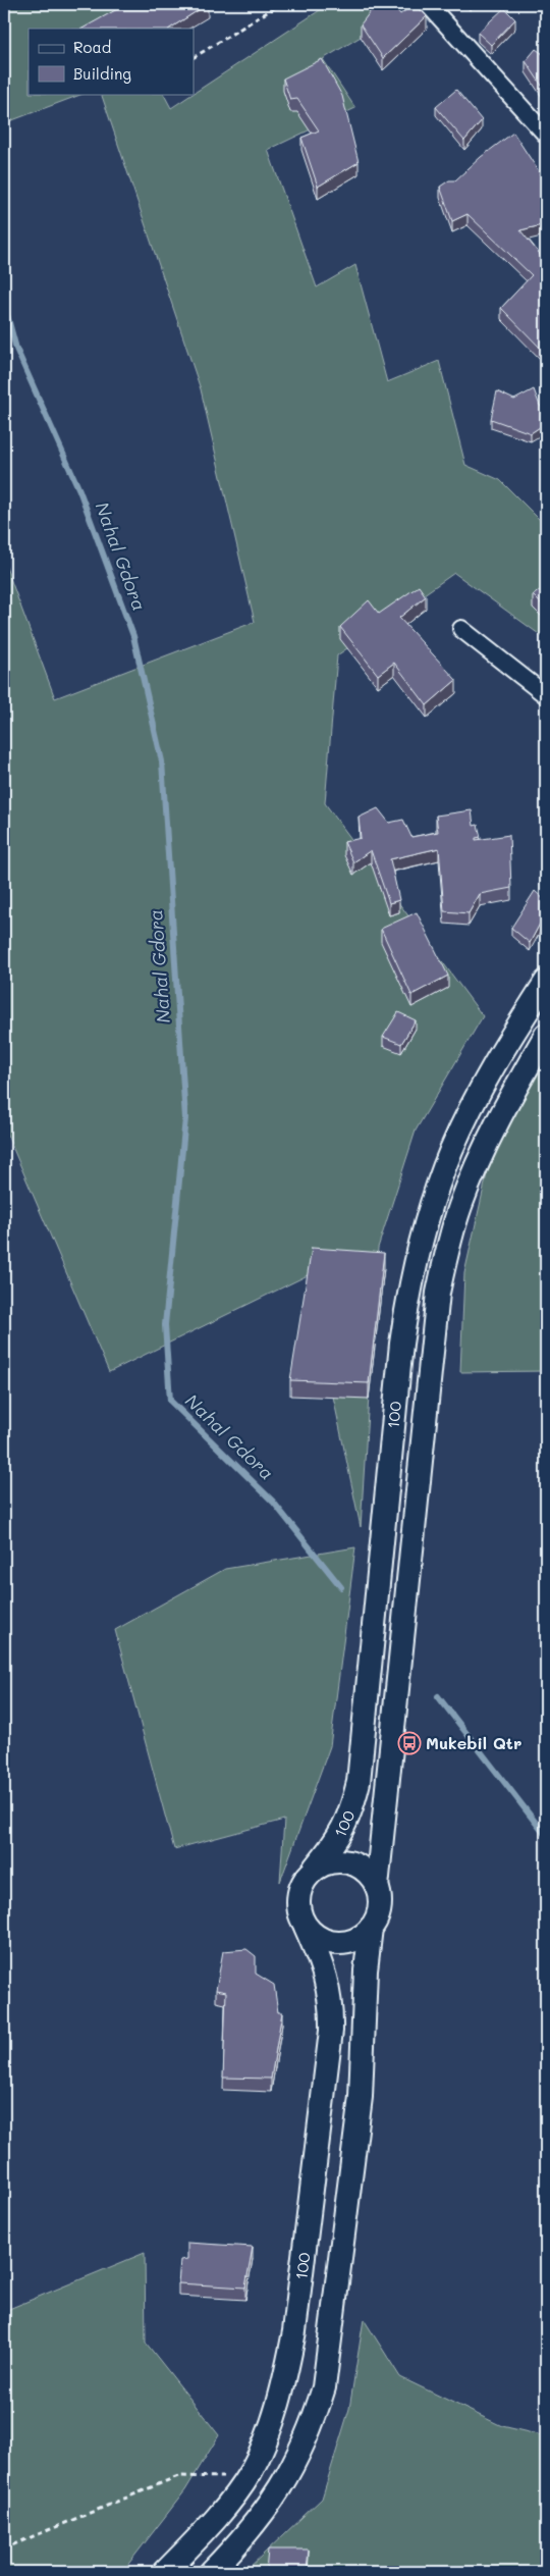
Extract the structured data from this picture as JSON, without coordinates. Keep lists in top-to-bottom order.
{
  "streets": {
    "main road": ["100"]
  },
  "water": ["Nahal Gdora"],
  "places": {
    "bus stop": ["Mukebil Qtr"]
  },
  "legend": ["Road", "Building"]
}
